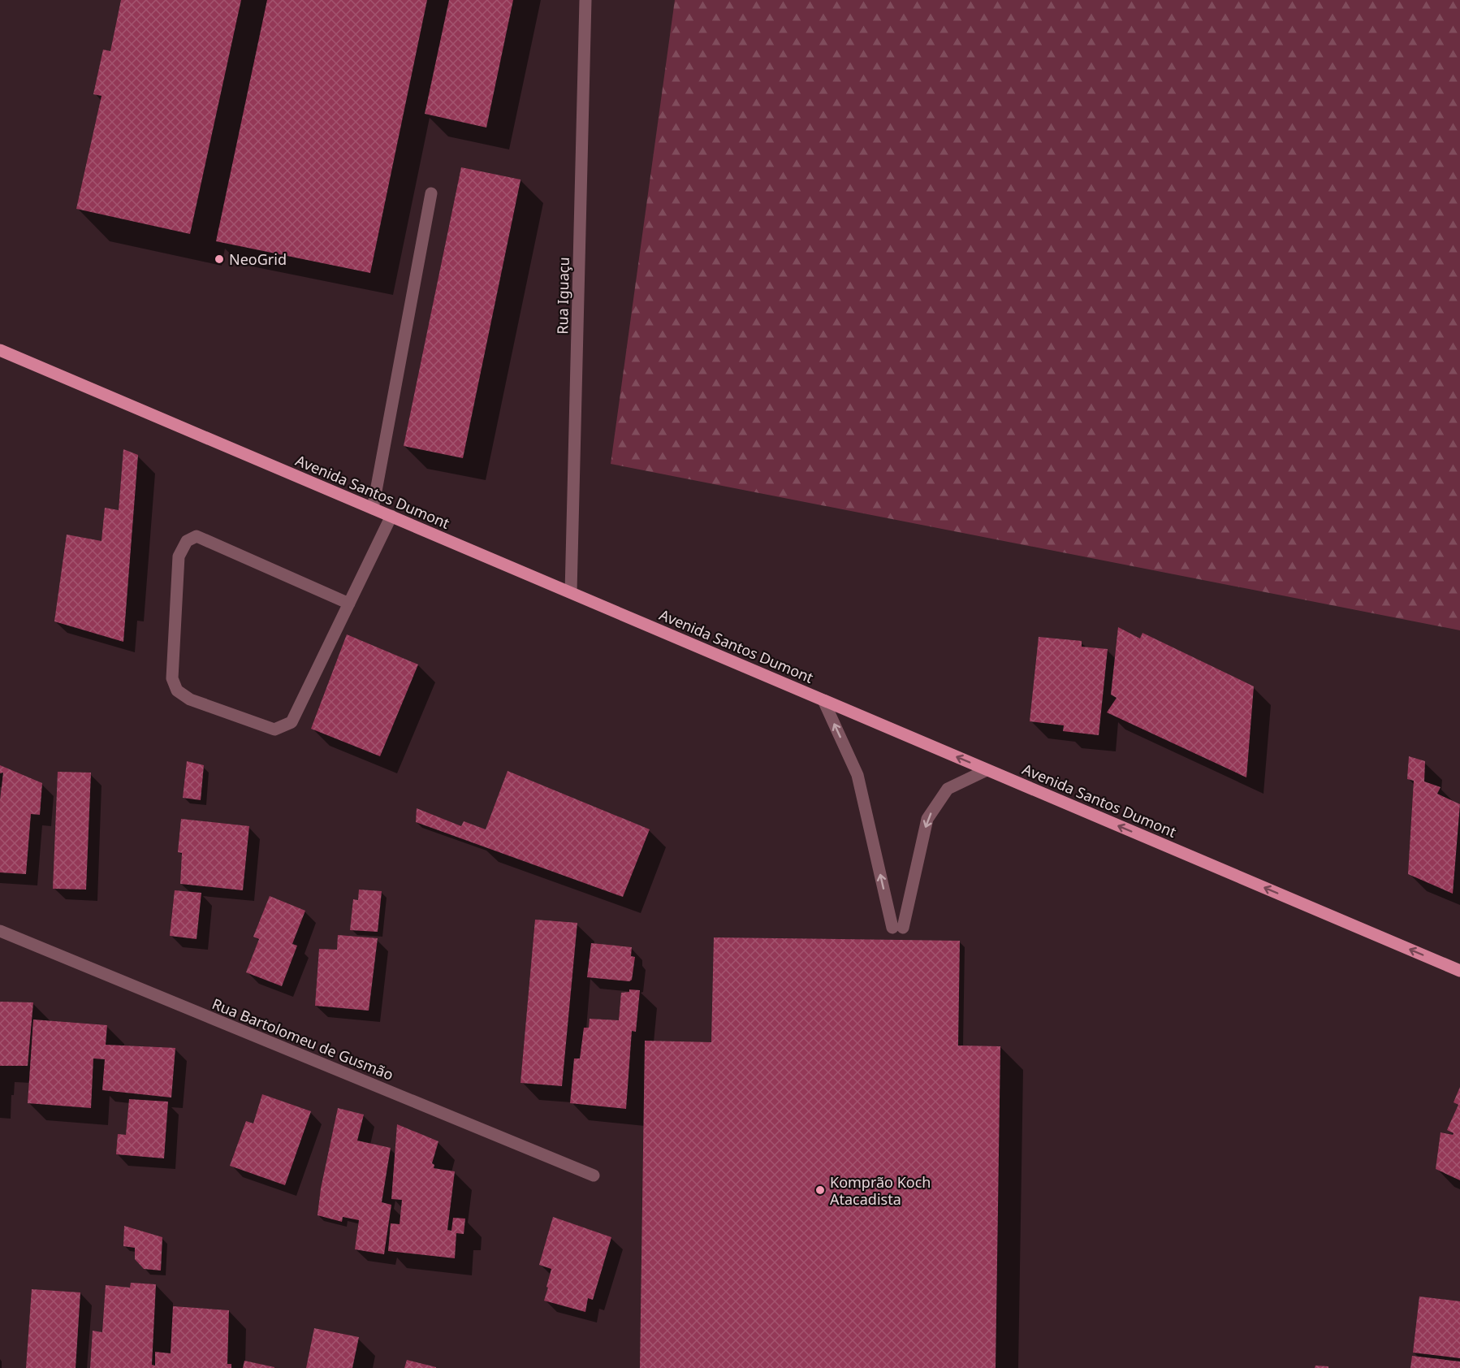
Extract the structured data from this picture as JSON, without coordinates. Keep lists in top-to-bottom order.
{
  "streets": {
    "main road": ["Avenida Santos Dumont"],
    "street": ["Rua Iguaçu", "Rua Bartolomeu de Gusmão"]
  },
  "crossings": [
    ["Rua Iguaçu", "Avenida Santos Dumont"]
  ],
  "one_way": ["Avenida Santos Dumont"],
  "places": ["NeoGrid", "Komprão Koch Atacadista"]
}
